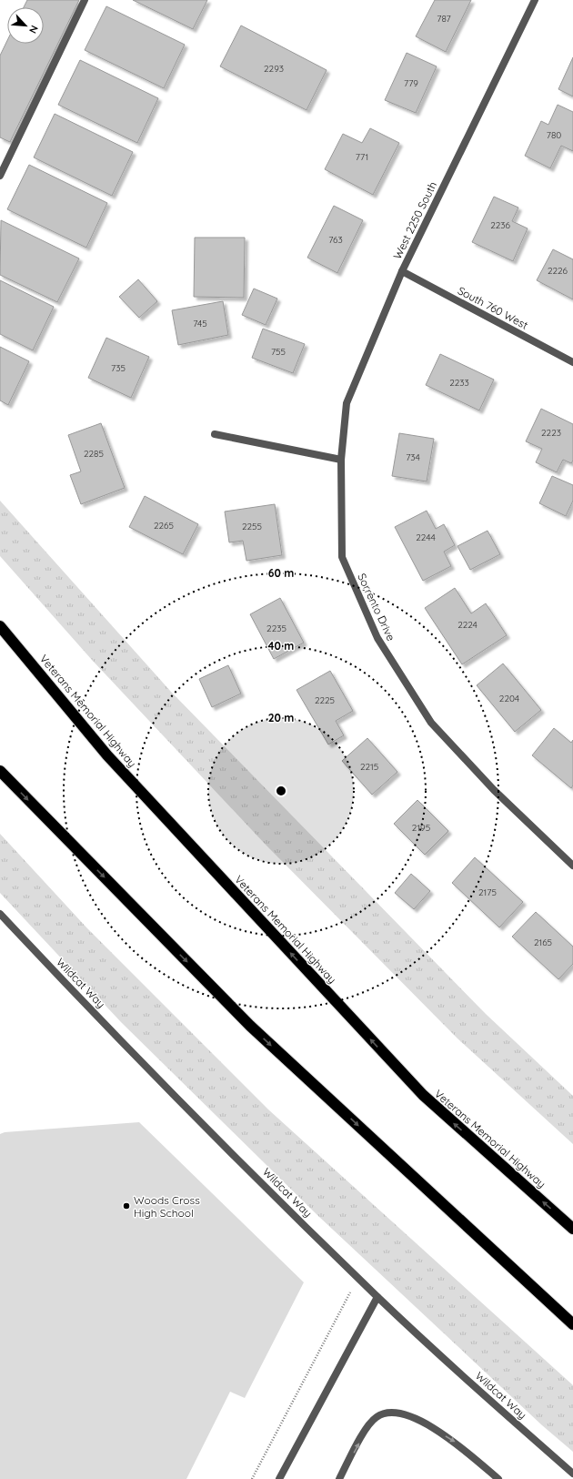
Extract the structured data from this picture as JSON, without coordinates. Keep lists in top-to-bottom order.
{
  "streets": {
    "highway": ["Veterans Memorial Highway"],
    "street": [
      "West 2250 South",
      "South 760 West",
      "Sorrento Drive",
      "Wildcat Way"
    ]
  },
  "crossings": [
    ["West 2250 South", "South 760 West"],
    ["West 2250 South", "Sorrento Drive"]
  ],
  "places": ["Woods Cross High School"],
  "house_numbers": [
    "787",
    "2293",
    "779",
    "780",
    "771",
    "2236",
    "763",
    "2226",
    "745",
    "755",
    "735",
    "2233",
    "2223",
    "2285",
    "734",
    "2265",
    "2255",
    "2244",
    "2224",
    "2235",
    "2204",
    "2225",
    "2215",
    "2195",
    "2175",
    "2165"
  ],
  "north": "bottom right",
  "rings": ["60 m", "40 m", "20 m"]
}
